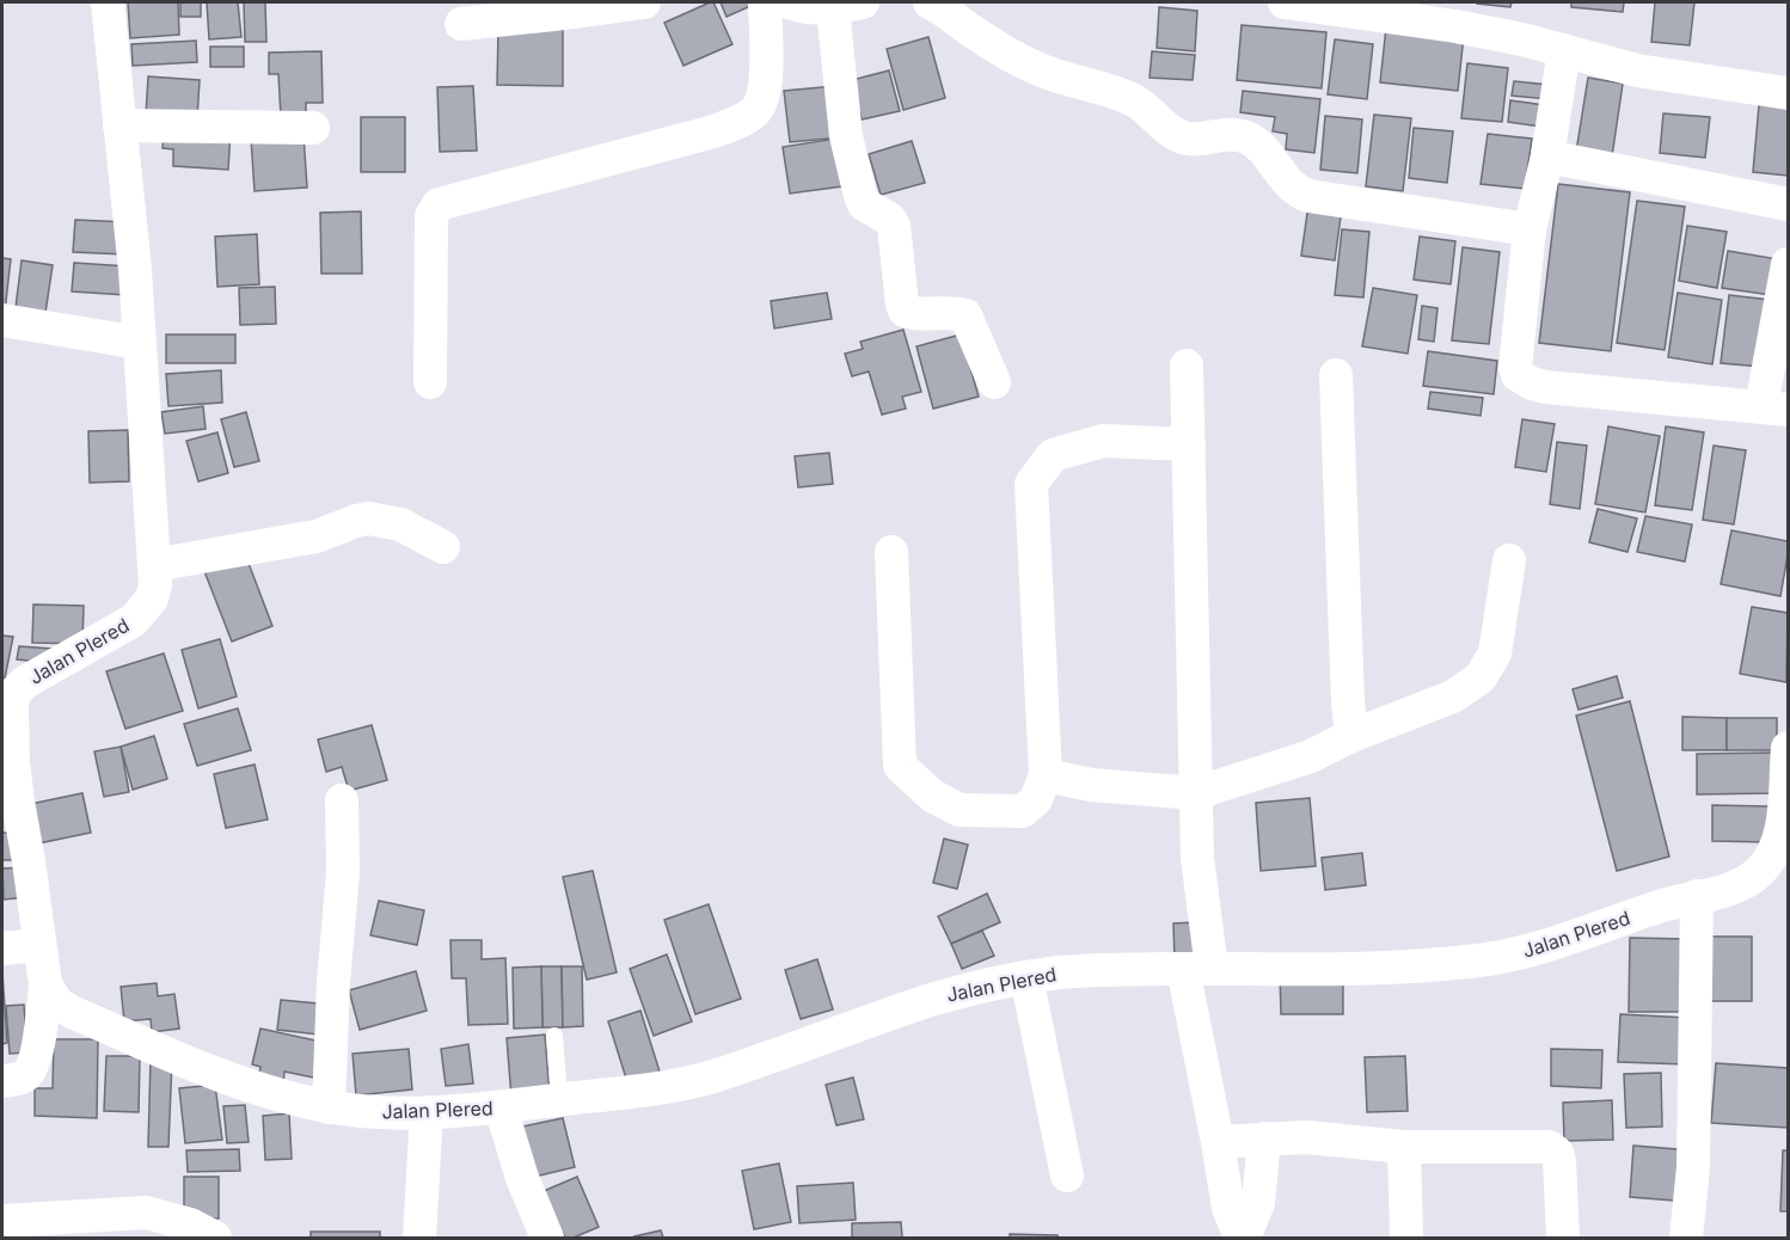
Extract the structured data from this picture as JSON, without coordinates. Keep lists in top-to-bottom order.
{
  "streets": {
    "street": ["Jalan Plered"]
  }
}
